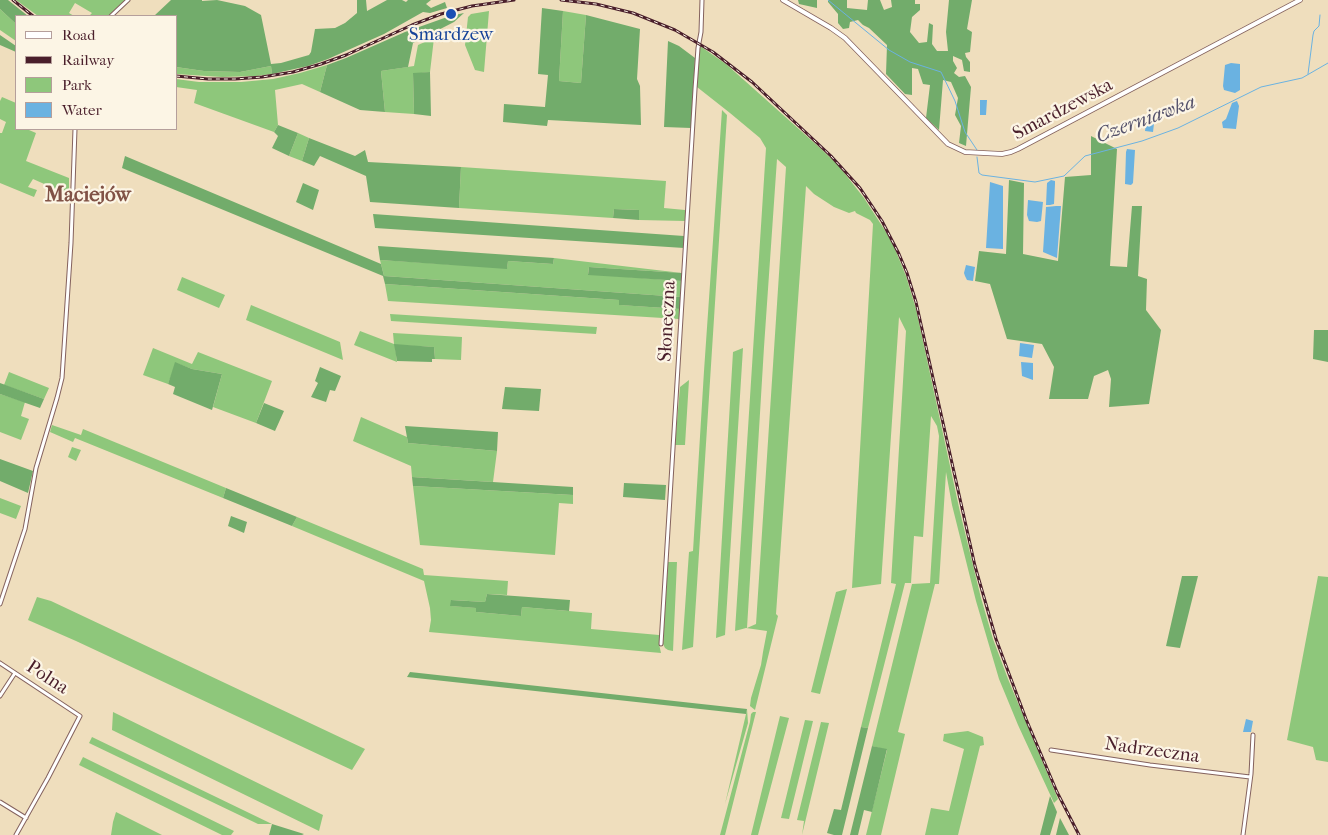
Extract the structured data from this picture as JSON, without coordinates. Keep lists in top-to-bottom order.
{
  "streets": {
    "street": [
      "Smardzewska",
      "Słoneczna",
      "Polna",
      "Nadrzeczna"
    ]
  },
  "districts": ["Maciejów"],
  "water": ["Czerniawka"],
  "places": ["Smardzew"],
  "legend": [
    "Road",
    "Railway",
    "Park",
    "Water"
  ]
}
